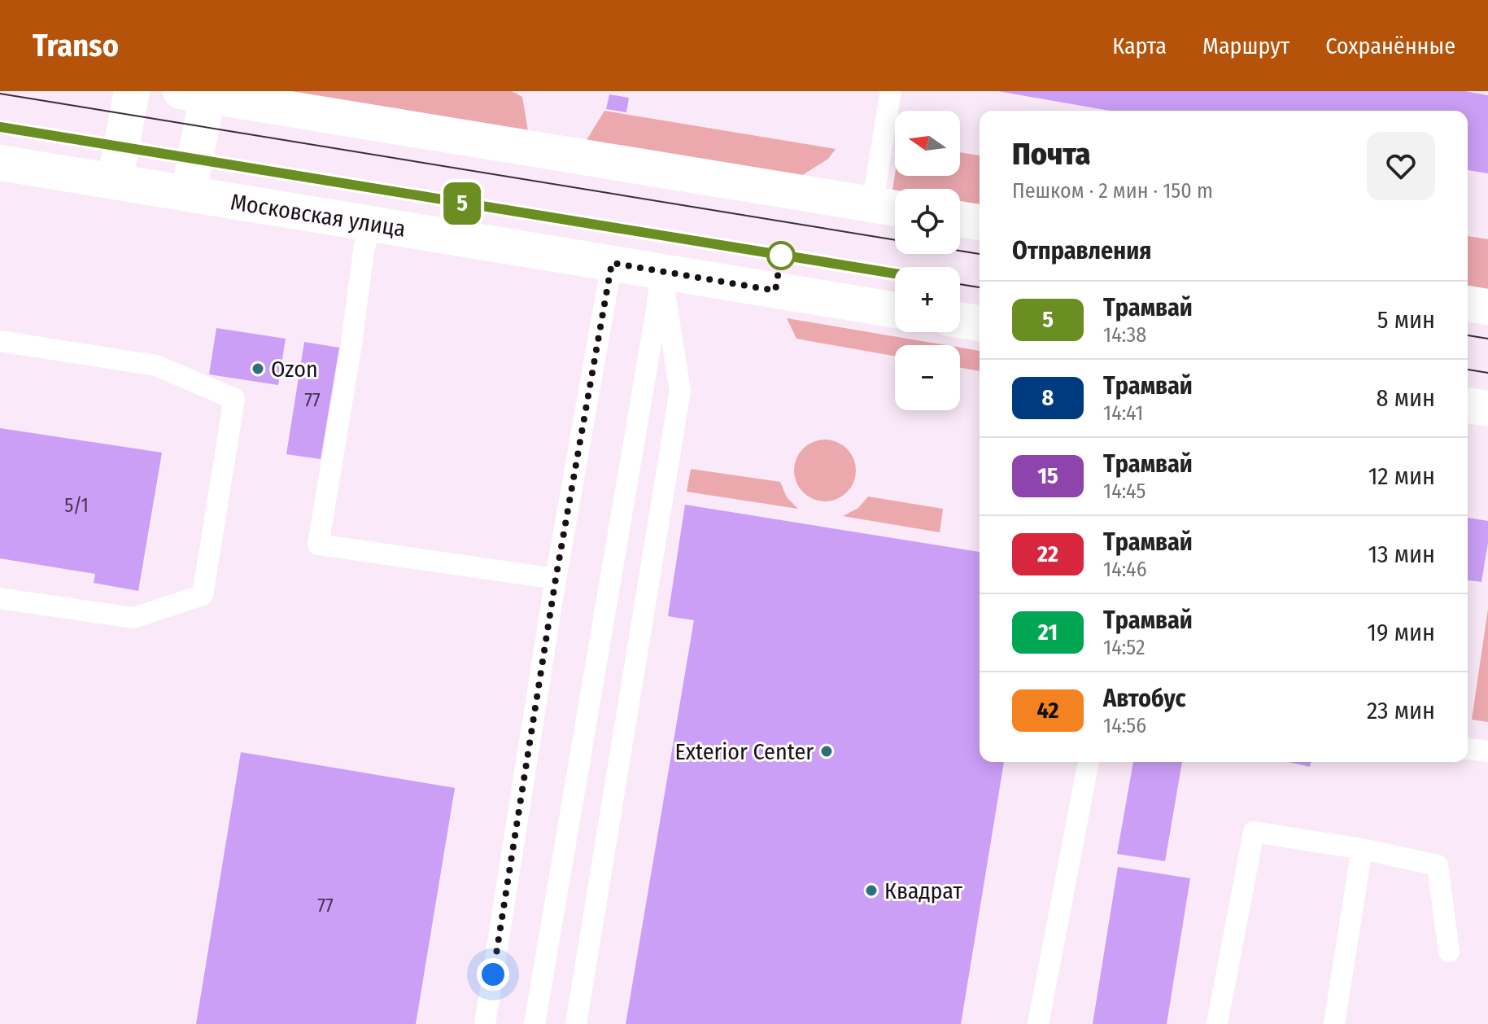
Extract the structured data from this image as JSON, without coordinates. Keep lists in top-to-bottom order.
{
  "streets": {
    "street": ["Московская улица"]
  },
  "places": ["Ozon", "Exterior Center", "Квадрат"],
  "lines": ["tram line 5"],
  "house_numbers": ["77", "5/1", "77"],
  "north": "left",
  "page": {
    "header": "Transo",
    "nav": ["Карта", "Маршрут", "Сохранённые"],
    "on_map": "5",
    "map_buttons": ["+", "−"],
    "heading": [
      ["Почта", "Пешком · 2 мин · 150 m"],
      "Отправления"
    ],
    "list": [
      {
        "mark": "5",
        "name": "Трамвай",
        "note": "14:38",
        "value": "5 мин"
      },
      {
        "mark": "8",
        "name": "Трамвай",
        "note": "14:41",
        "value": "8 мин"
      },
      {
        "mark": "15",
        "name": "Трамвай",
        "note": "14:45",
        "value": "12 мин"
      },
      {
        "mark": "22",
        "name": "Трамвай",
        "note": "14:46",
        "value": "13 мин"
      },
      {
        "mark": "21",
        "name": "Трамвай",
        "note": "14:52",
        "value": "19 мин"
      },
      {
        "mark": "42",
        "name": "Автобус",
        "note": "14:56",
        "value": "23 мин"
      }
    ]
  }
}
